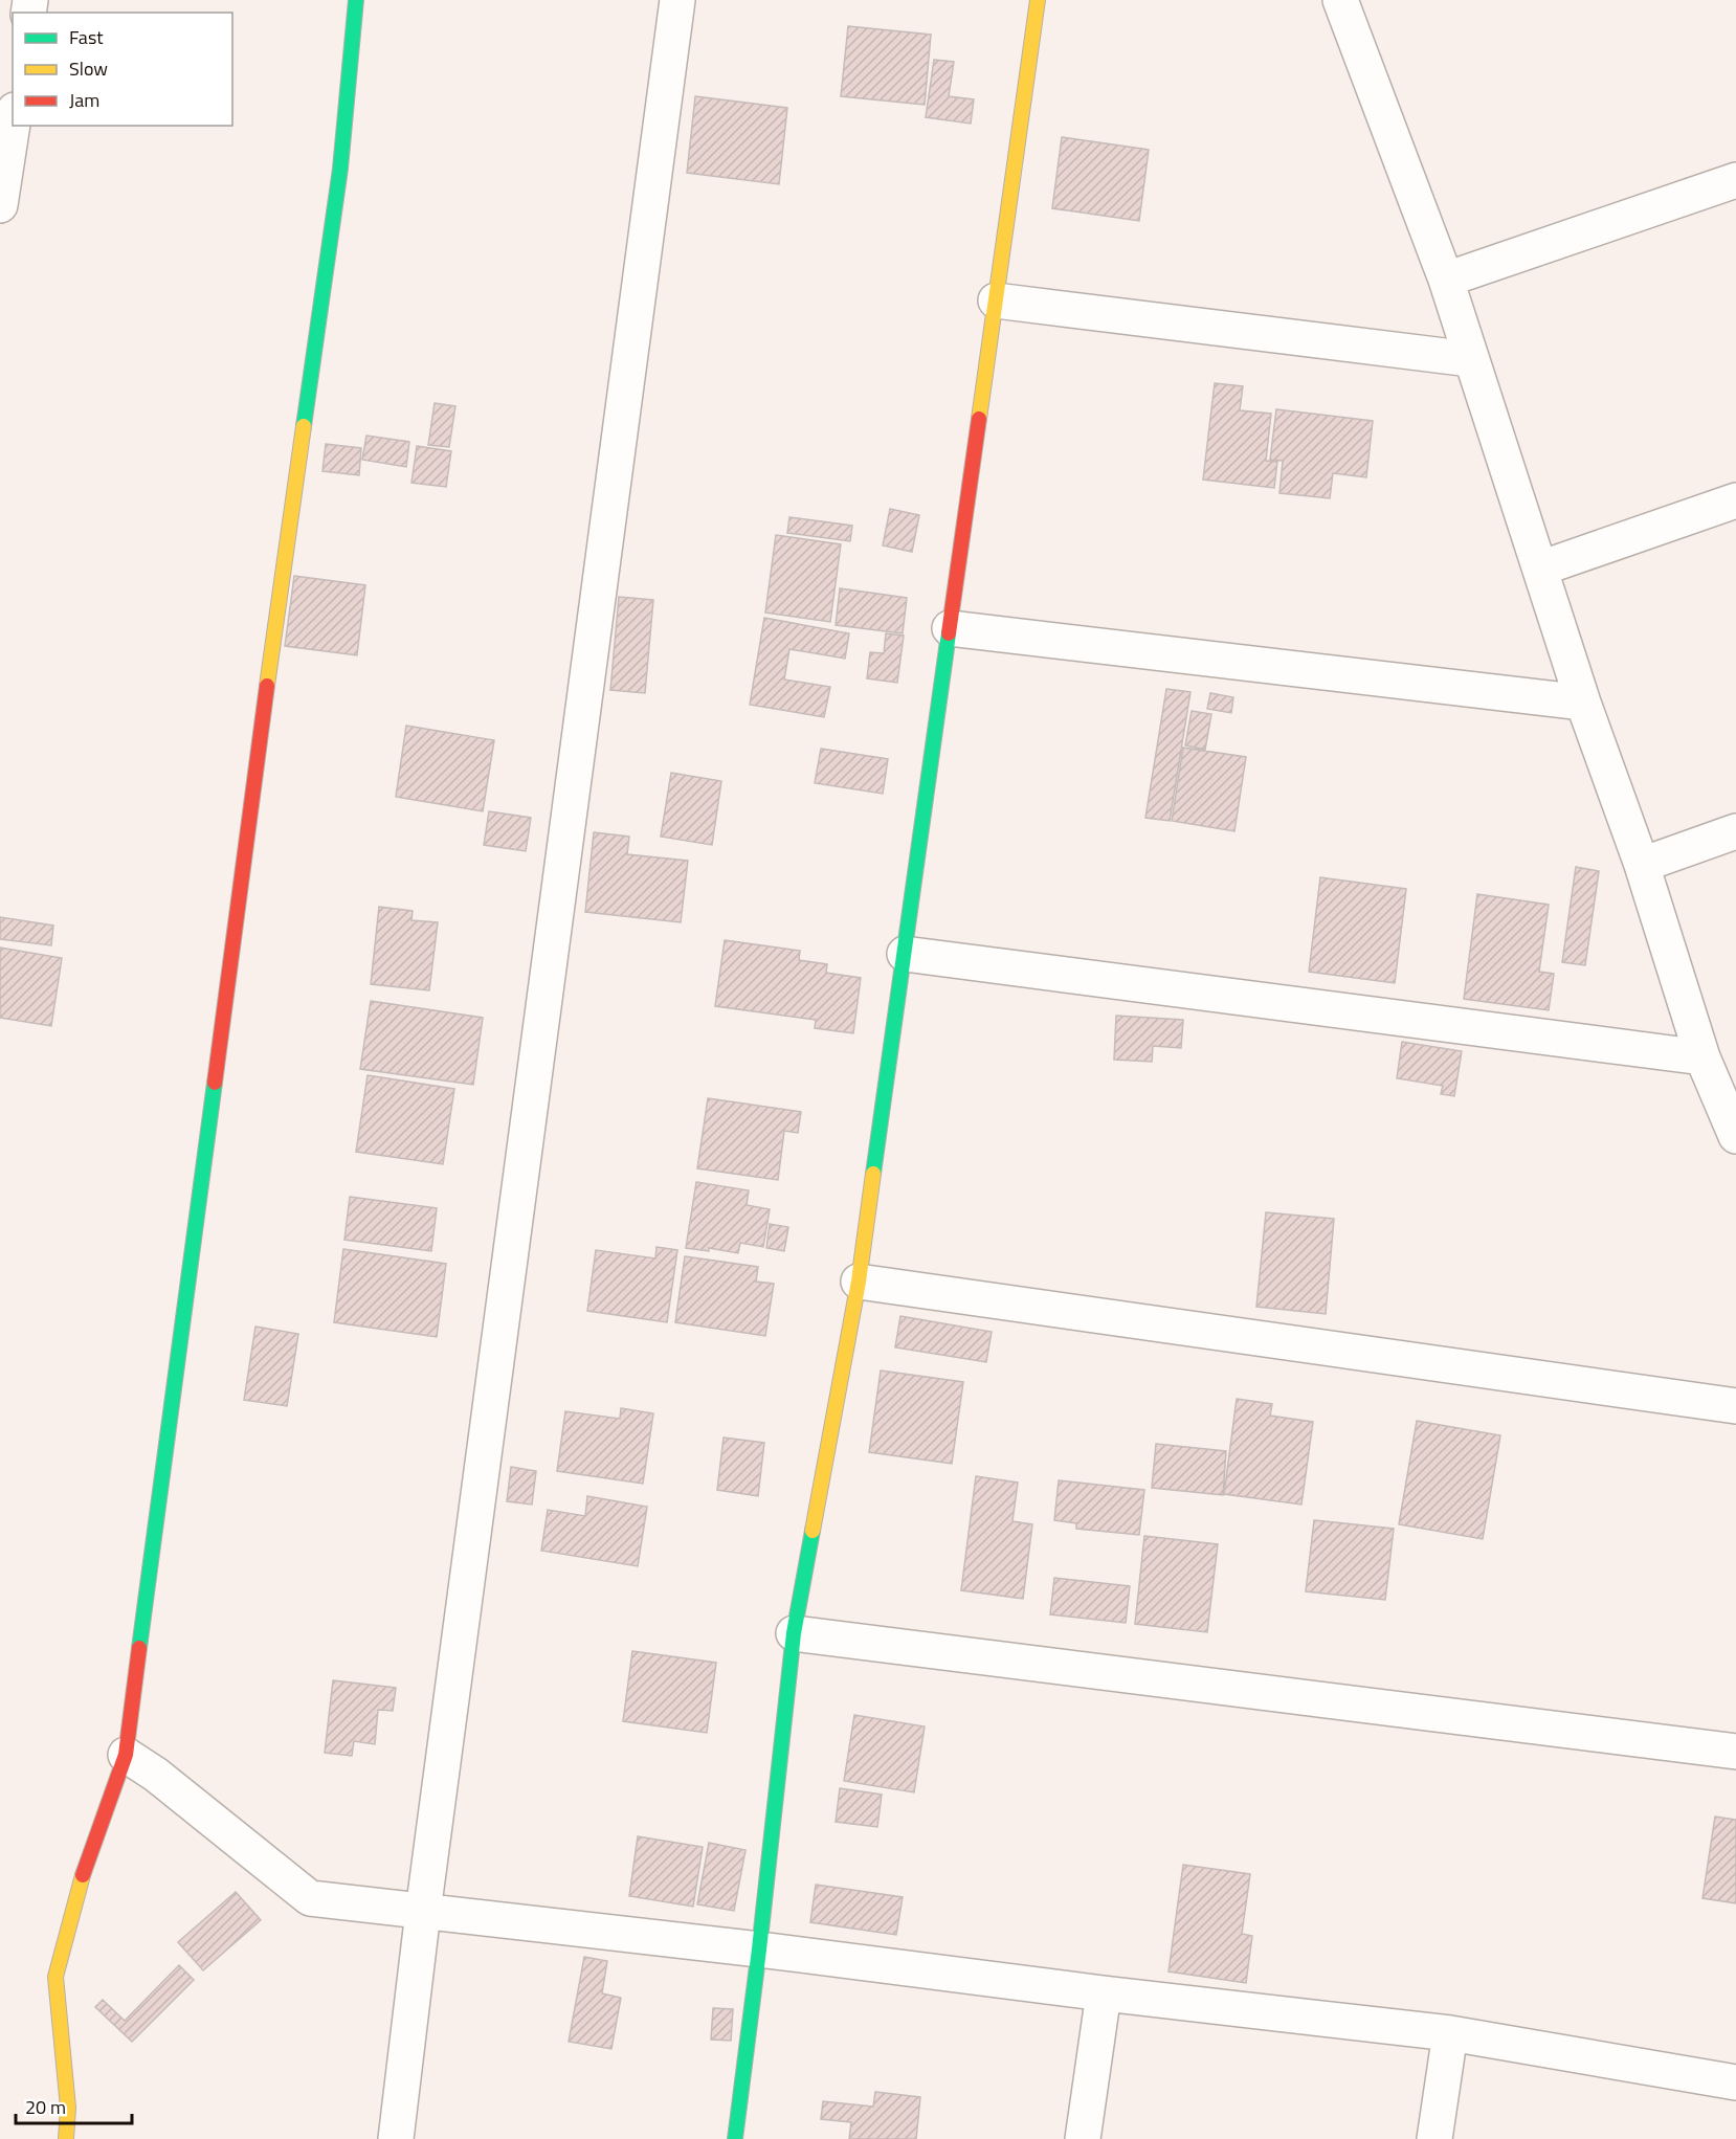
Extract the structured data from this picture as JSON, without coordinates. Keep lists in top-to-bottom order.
{
  "legend": ["Fast", "Slow", "Jam"],
  "scale_bar": "20 m"
}
